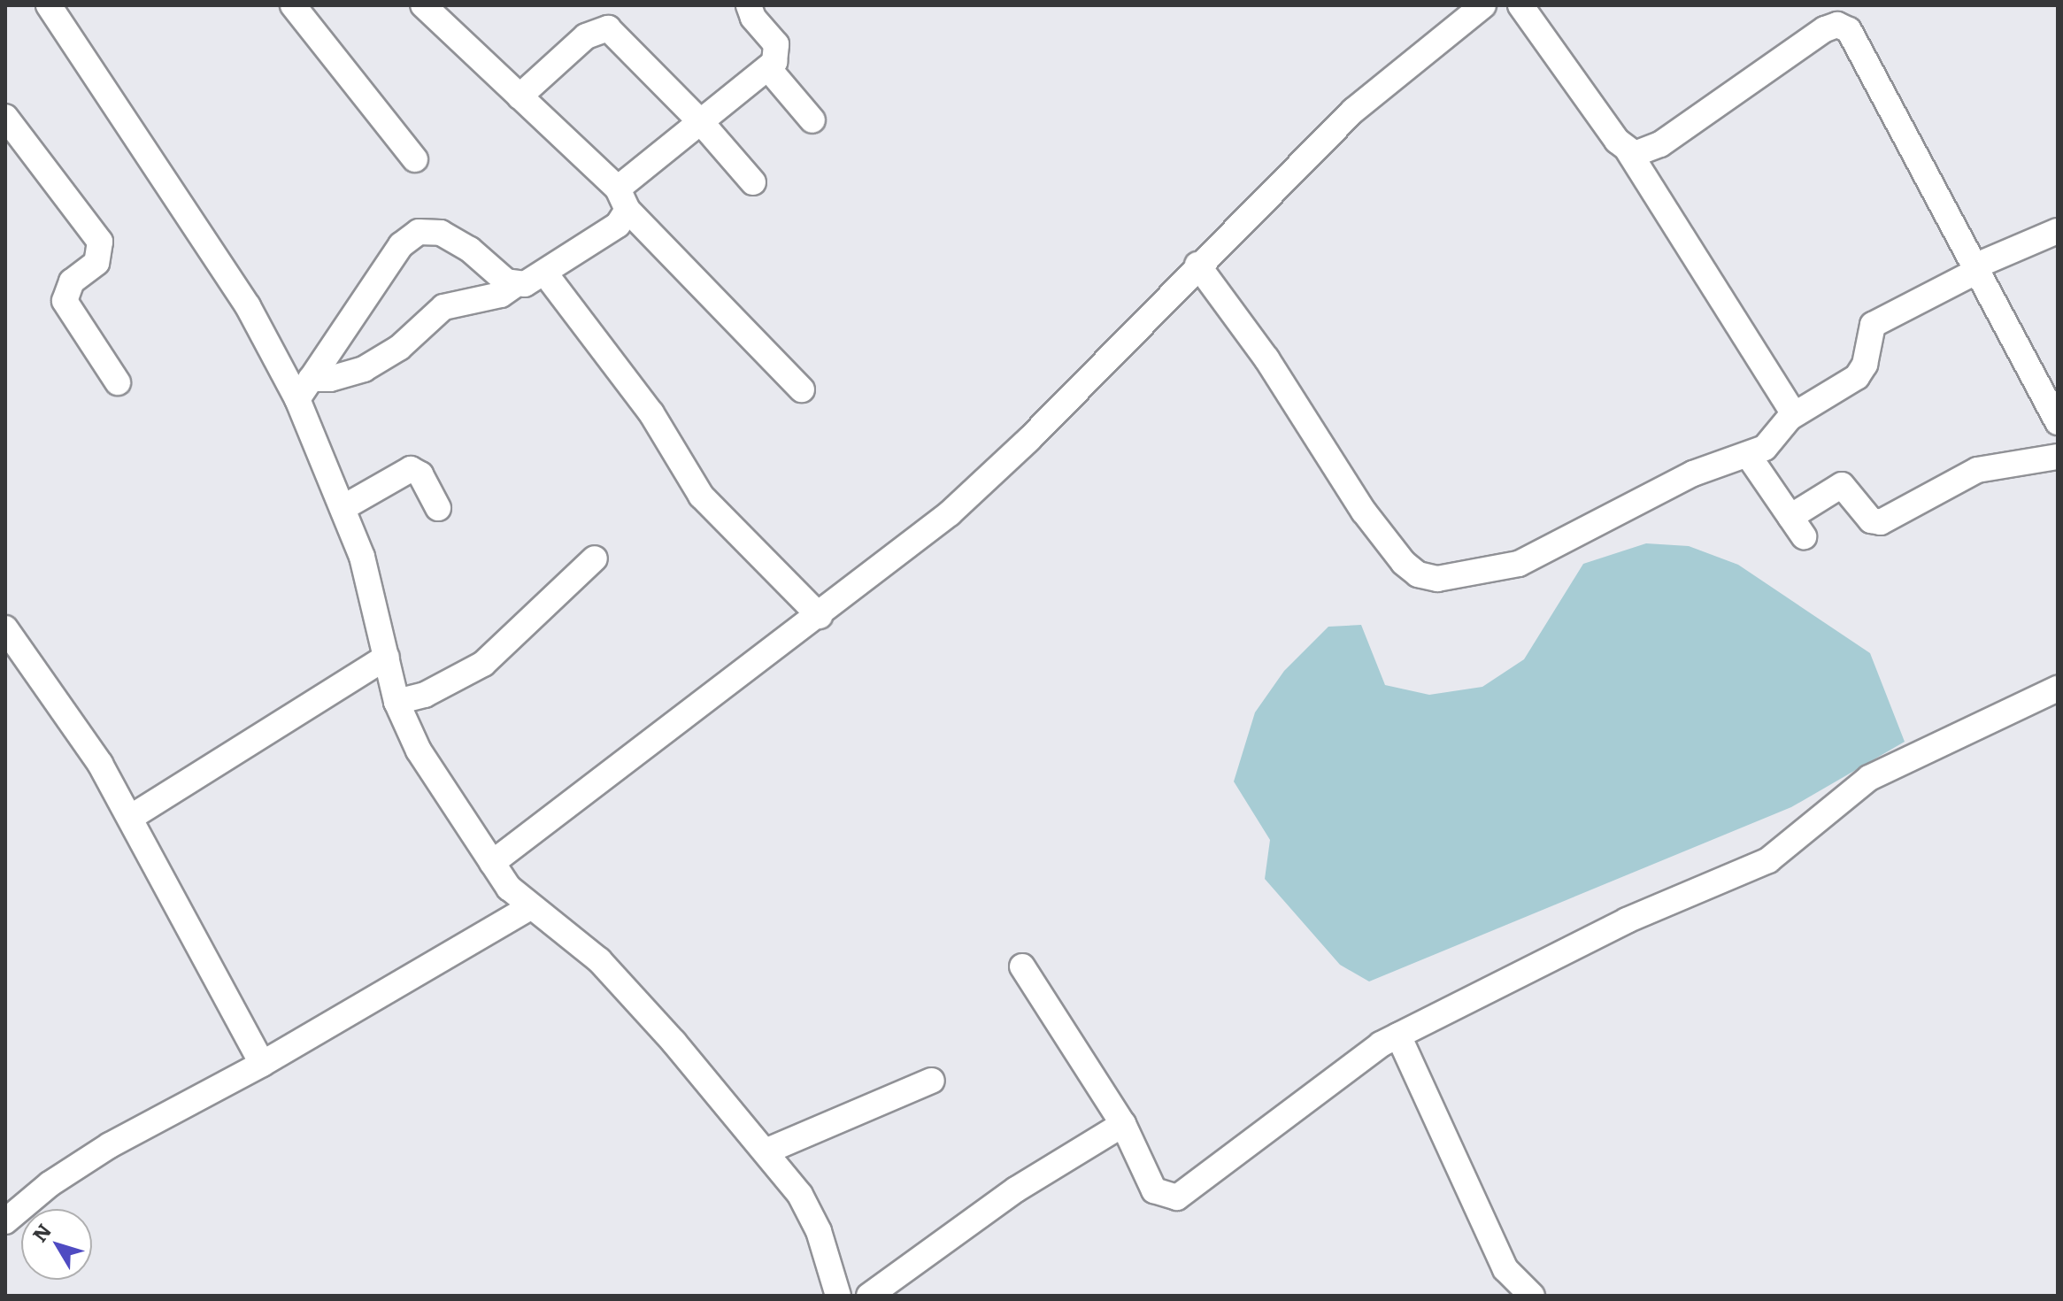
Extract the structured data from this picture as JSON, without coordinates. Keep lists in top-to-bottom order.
{
  "north": "top left"
}
